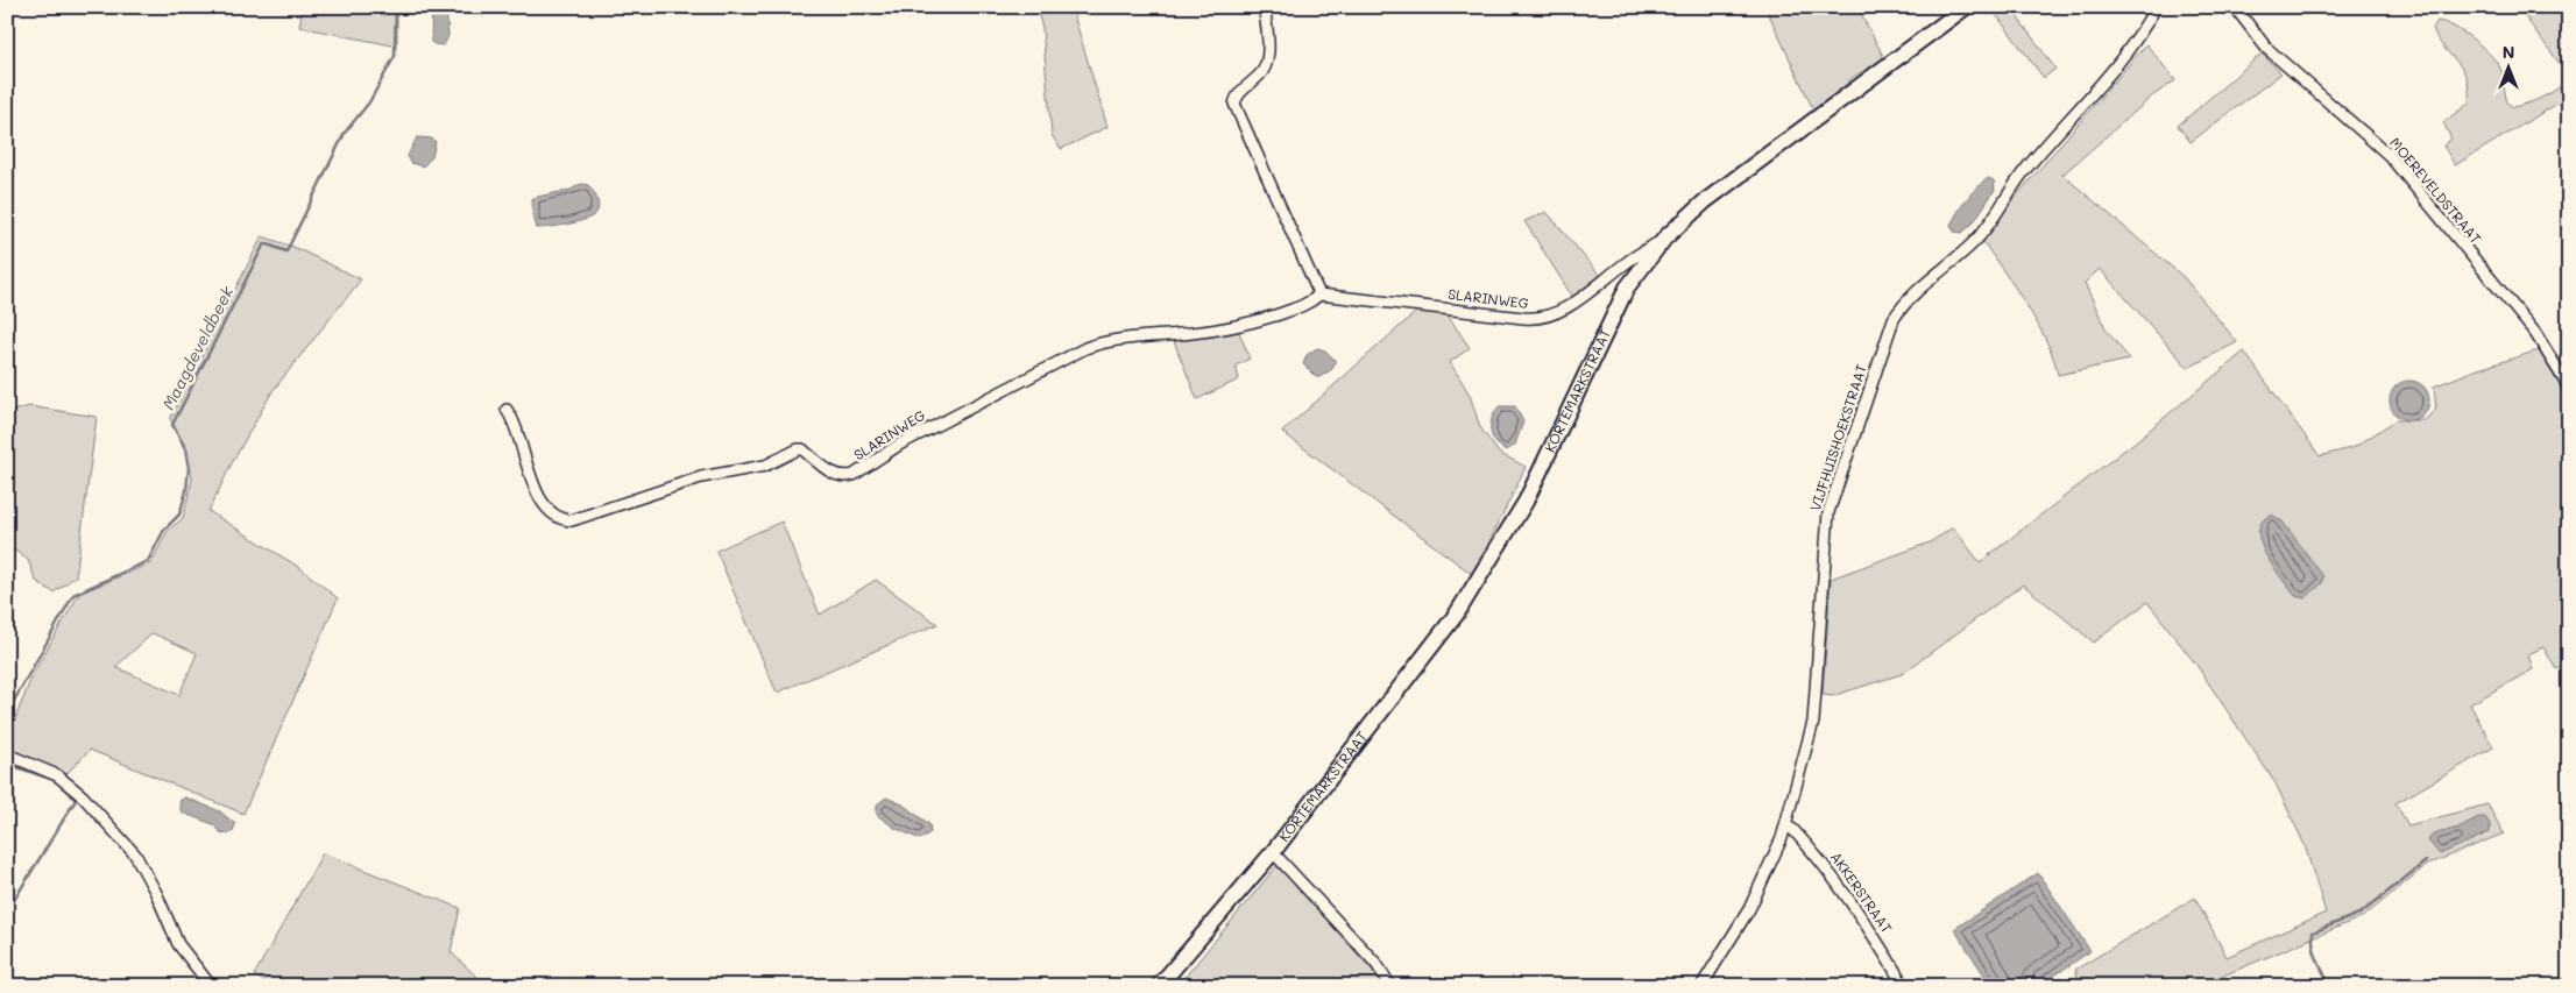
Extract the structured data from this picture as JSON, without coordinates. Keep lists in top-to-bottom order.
{
  "streets": {
    "street": [
      "MOEREVELDSTRAAT",
      "SLARINWEG",
      "KORTEMARKSTRAAT",
      "VIJFHUISHOEKSTRAAT",
      "AKKERSTRAAT"
    ]
  },
  "crossings": [
    ["SLARINWEG", "KORTEMARKSTRAAT"],
    ["VIJFHUISHOEKSTRAAT", "AKKERSTRAAT"]
  ],
  "water": ["Maagdeveldbeek"],
  "north": "top"
}
